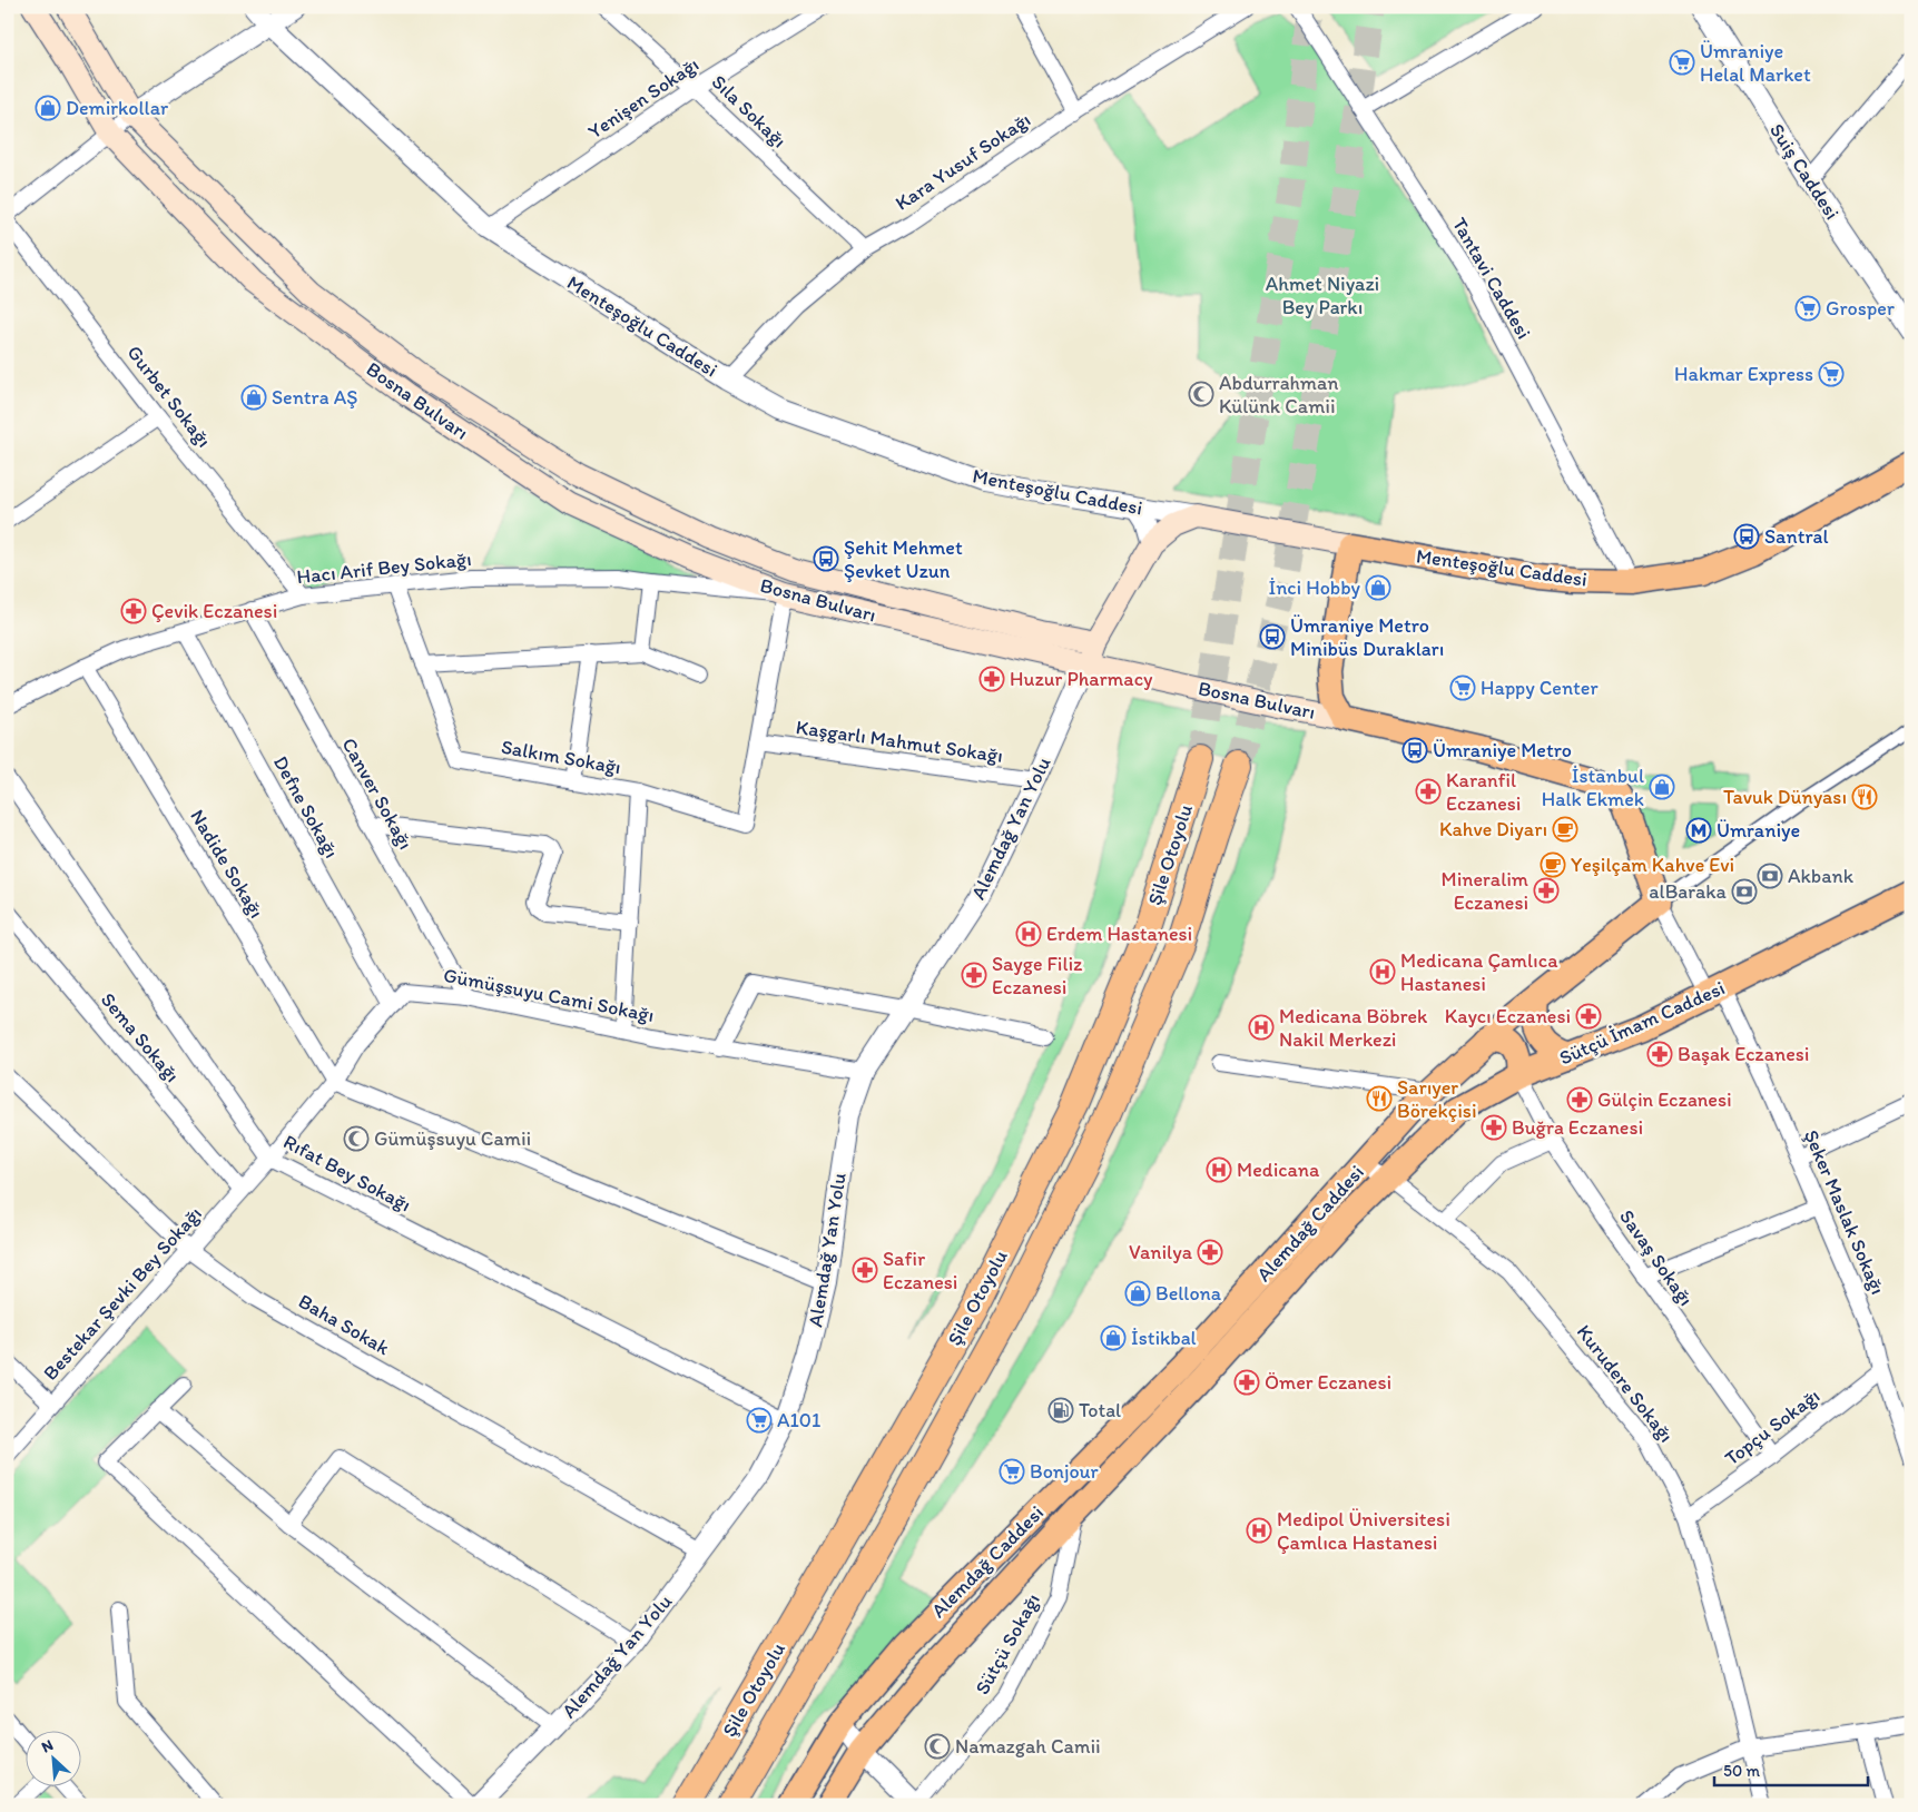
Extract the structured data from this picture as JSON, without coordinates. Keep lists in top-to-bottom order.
{
  "streets": {
    "highway": ["Şile Otoyolu"],
    "main road": [
      "Menteşoğlu Caddesi",
      "Bosna Bulvarı",
      "Sütçü İmam Caddesi",
      "Alemdağ Caddesi"
    ],
    "street": [
      "Yenişen Sokağı",
      "Sıla Sokağı",
      "Kara Yusuf Sokağı",
      "Suiş Caddesi",
      "Tantavi Caddesi",
      "Gurbet Sokağı",
      "Hacı Arif Bey Sokağı",
      "Kaşgarlı Mahmut Sokağı",
      "Salkım Sokağı",
      "Canver Sokağı",
      "Defne Sokağı",
      "Alemdağ Yan Yolu",
      "Nadide Sokağı",
      "Gümüşsuyu Cami Sokağı",
      "Sema Sokağı",
      "Rıfat Bey Sokağı",
      "Şeker Maslak Sokağı",
      "Savaş Sokağı",
      "Bestekar Şevki Bey Sokağı",
      "Baha Sokak",
      "Kurudere Sokağı",
      "Topçu Sokağı",
      "Sütçü Sokağı"
    ]
  },
  "crossings": [
    ["Yenişen Sokağı", "Sıla Sokağı"],
    ["Yenişen Sokağı", "Menteşoğlu Caddesi"],
    ["Sıla Sokağı", "Kara Yusuf Sokağı"],
    ["Kara Yusuf Sokağı", "Menteşoğlu Caddesi"],
    ["Tantavi Caddesi", "Menteşoğlu Caddesi"],
    ["Gurbet Sokağı", "Hacı Arif Bey Sokağı"],
    ["Bosna Bulvarı", "Hacı Arif Bey Sokağı"],
    ["Bosna Bulvarı", "Alemdağ Yan Yolu"],
    ["Bosna Bulvarı", "Şeker Maslak Sokağı"],
    ["Bosna Bulvarı", "Alemdağ Caddesi"],
    ["Hacı Arif Bey Sokağı", "Salkım Sokağı"],
    ["Hacı Arif Bey Sokağı", "Canver Sokağı"],
    ["Hacı Arif Bey Sokağı", "Defne Sokağı"],
    ["Hacı Arif Bey Sokağı", "Nadide Sokağı"],
    ["Kaşgarlı Mahmut Sokağı", "Alemdağ Yan Yolu"],
    ["Salkım Sokağı", "Gümüşsuyu Cami Sokağı"],
    ["Canver Sokağı", "Gümüşsuyu Cami Sokağı"],
    ["Defne Sokağı", "Gümüşsuyu Cami Sokağı"],
    ["Alemdağ Yan Yolu", "Gümüşsuyu Cami Sokağı"],
    ["Alemdağ Yan Yolu", "Rıfat Bey Sokağı"],
    ["Alemdağ Yan Yolu", "Baha Sokak"],
    ["Nadide Sokağı", "Gümüşsuyu Cami Sokağı"],
    ["Gümüşsuyu Cami Sokağı", "Rıfat Bey Sokağı"],
    ["Gümüşsuyu Cami Sokağı", "Bestekar Şevki Bey Sokağı"],
    ["Sütçü İmam Caddesi", "Şeker Maslak Sokağı"],
    ["Sütçü İmam Caddesi", "Alemdağ Caddesi"],
    ["Sütçü İmam Caddesi", "Savaş Sokağı"],
    ["Sütçü İmam Caddesi", "Kurudere Sokağı"],
    ["Sema Sokağı", "Bestekar Şevki Bey Sokağı"],
    ["Rıfat Bey Sokağı", "Bestekar Şevki Bey Sokağı"],
    ["Şeker Maslak Sokağı", "Alemdağ Caddesi"],
    ["Şeker Maslak Sokağı", "Topçu Sokağı"],
    ["Alemdağ Caddesi", "Kurudere Sokağı"],
    ["Alemdağ Caddesi", "Sütçü Sokağı"],
    ["Savaş Sokağı", "Topçu Sokağı"],
    ["Bestekar Şevki Bey Sokağı", "Baha Sokak"],
    ["Kurudere Sokağı", "Topçu Sokağı"]
  ],
  "parks": ["Ahmet Niyazi Bey Parkı"],
  "places": {
    "supermarket": [
      "Ümraniye Helal Market",
      "Grosper",
      "Hakmar Express",
      "Happy Center",
      "A101",
      "Bonjour"
    ],
    "shop": [
      "Demirkollar",
      "Sentra AŞ",
      "İnci Hobby",
      "İstanbul Halk Ekmek",
      "Bellona",
      "İstikbal"
    ],
    "mosque": ["Abdurrahman Külünk Camii", "Gümüşsuyu Camii", "Namazgah Camii"],
    "bus stop": [
      "Santral",
      "Şehit Mehmet Şevket Uzun",
      "Ümraniye Metro Minibüs Durakları",
      "Ümraniye Metro"
    ],
    "pharmacy": [
      "Çevik Eczanesi",
      "Huzur Pharmacy",
      "Karanfil Eczanesi",
      "Mineralim Eczanesi",
      "Sayge Filiz Eczanesi",
      "Kaycı Eczanesi",
      "Başak Eczanesi",
      "Gülçin Eczanesi",
      "Buğra Eczanesi",
      "Vanilya",
      "Safir Eczanesi",
      "Ömer Eczanesi"
    ],
    "restaurant": ["Tavuk Dünyası", "Sarıyer Börekçisi"],
    "cafe": ["Kahve Diyarı", "Yeşilçam Kahve Evi"],
    "metro station": ["Ümraniye"],
    "bank": ["Akbank", "alBaraka"],
    "hospital": [
      "Erdem Hastanesi",
      "Medicana Çamlıca Hastanesi",
      "Medicana Böbrek Nakil Merkezi",
      "Medicana",
      "Medipol Üniversitesi Çamlıca Hastanesi"
    ],
    "fuel station": ["Total"]
  },
  "scale_bar": "50 m",
  "north": "top left"
}
